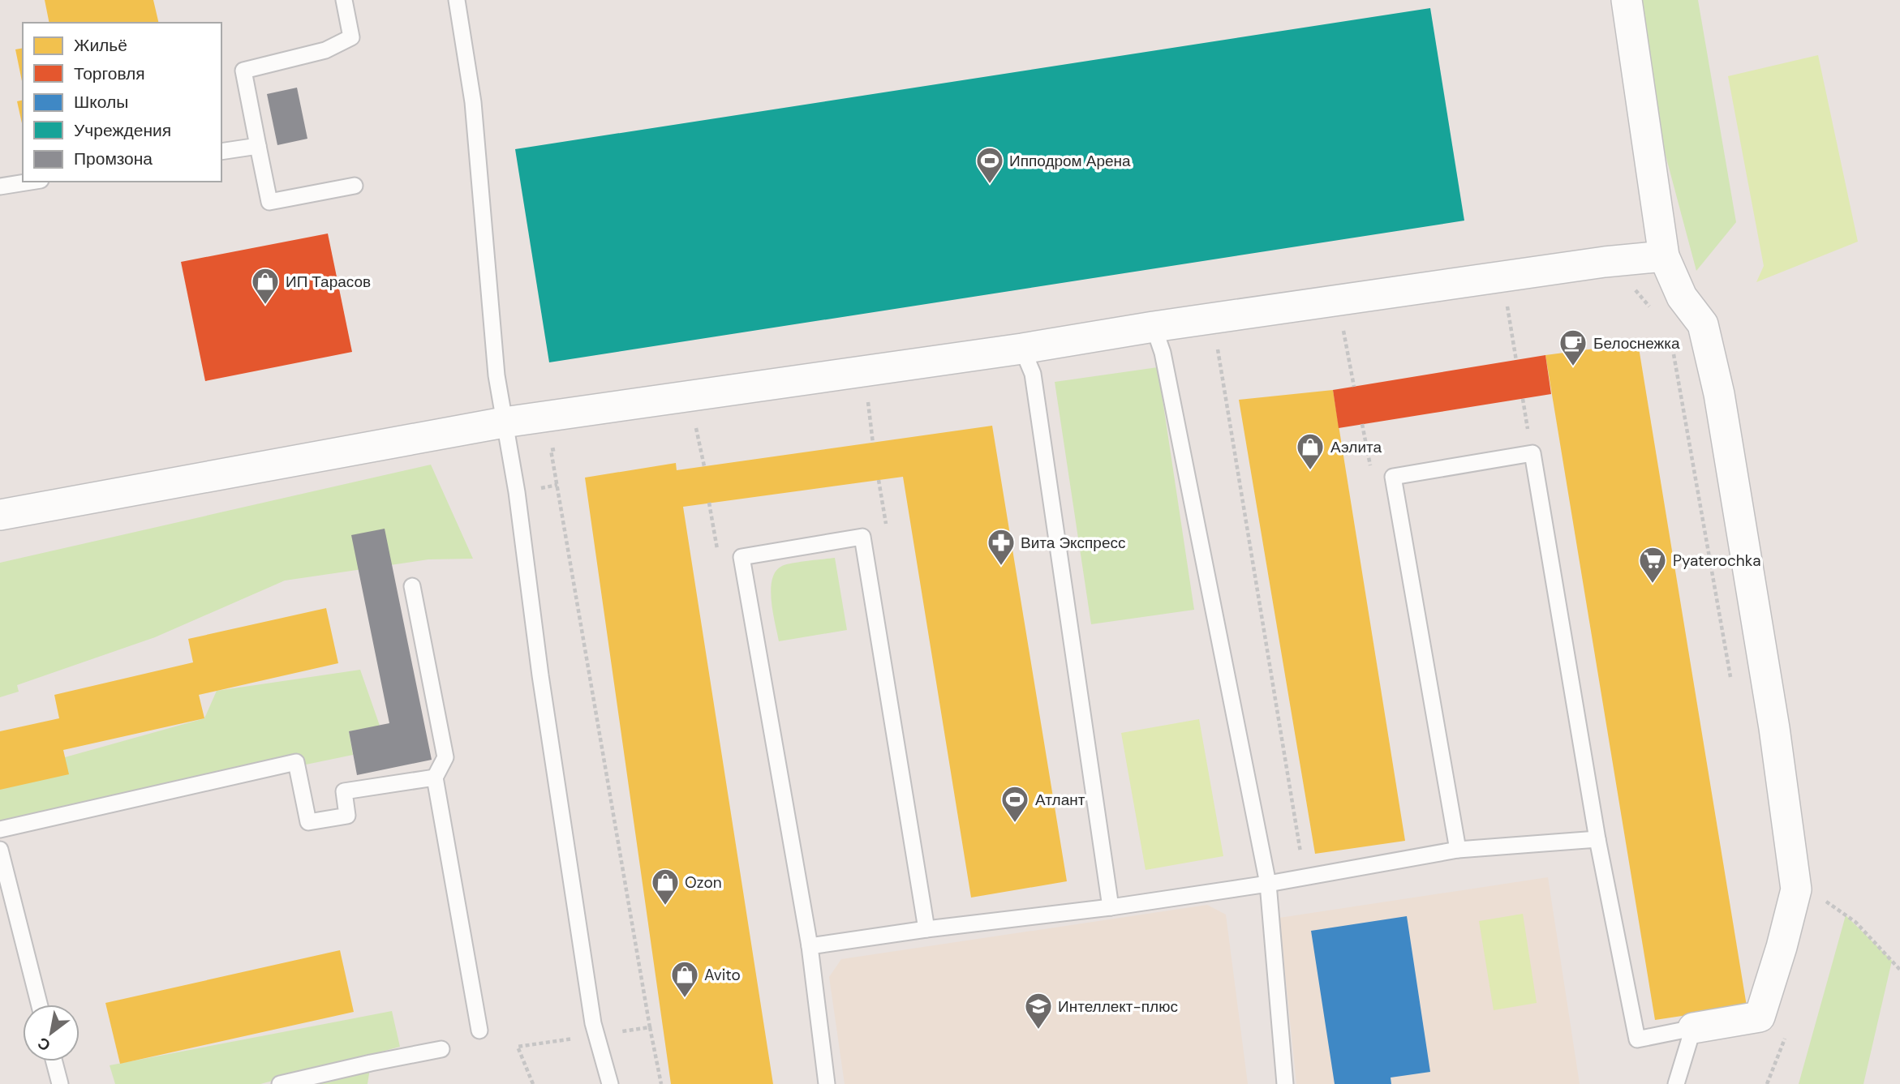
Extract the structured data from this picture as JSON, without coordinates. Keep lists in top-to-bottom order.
{
  "places": {
    "sports": ["Ипподром Арена", "Атлант"],
    "shop": [
      "ИП Тарасов",
      "Аэлита",
      "Ozon",
      "Avito"
    ],
    "cafe": ["Белоснежка"],
    "pharmacy": ["Вита Экспресс"],
    "supermarket": ["Pyaterochka"],
    "school or university": ["Интеллект-плюс"]
  },
  "legend": [
    "Жильё",
    "Торговля",
    "Школы",
    "Учреждения",
    "Промзона"
  ],
  "north": "bottom left"
}
